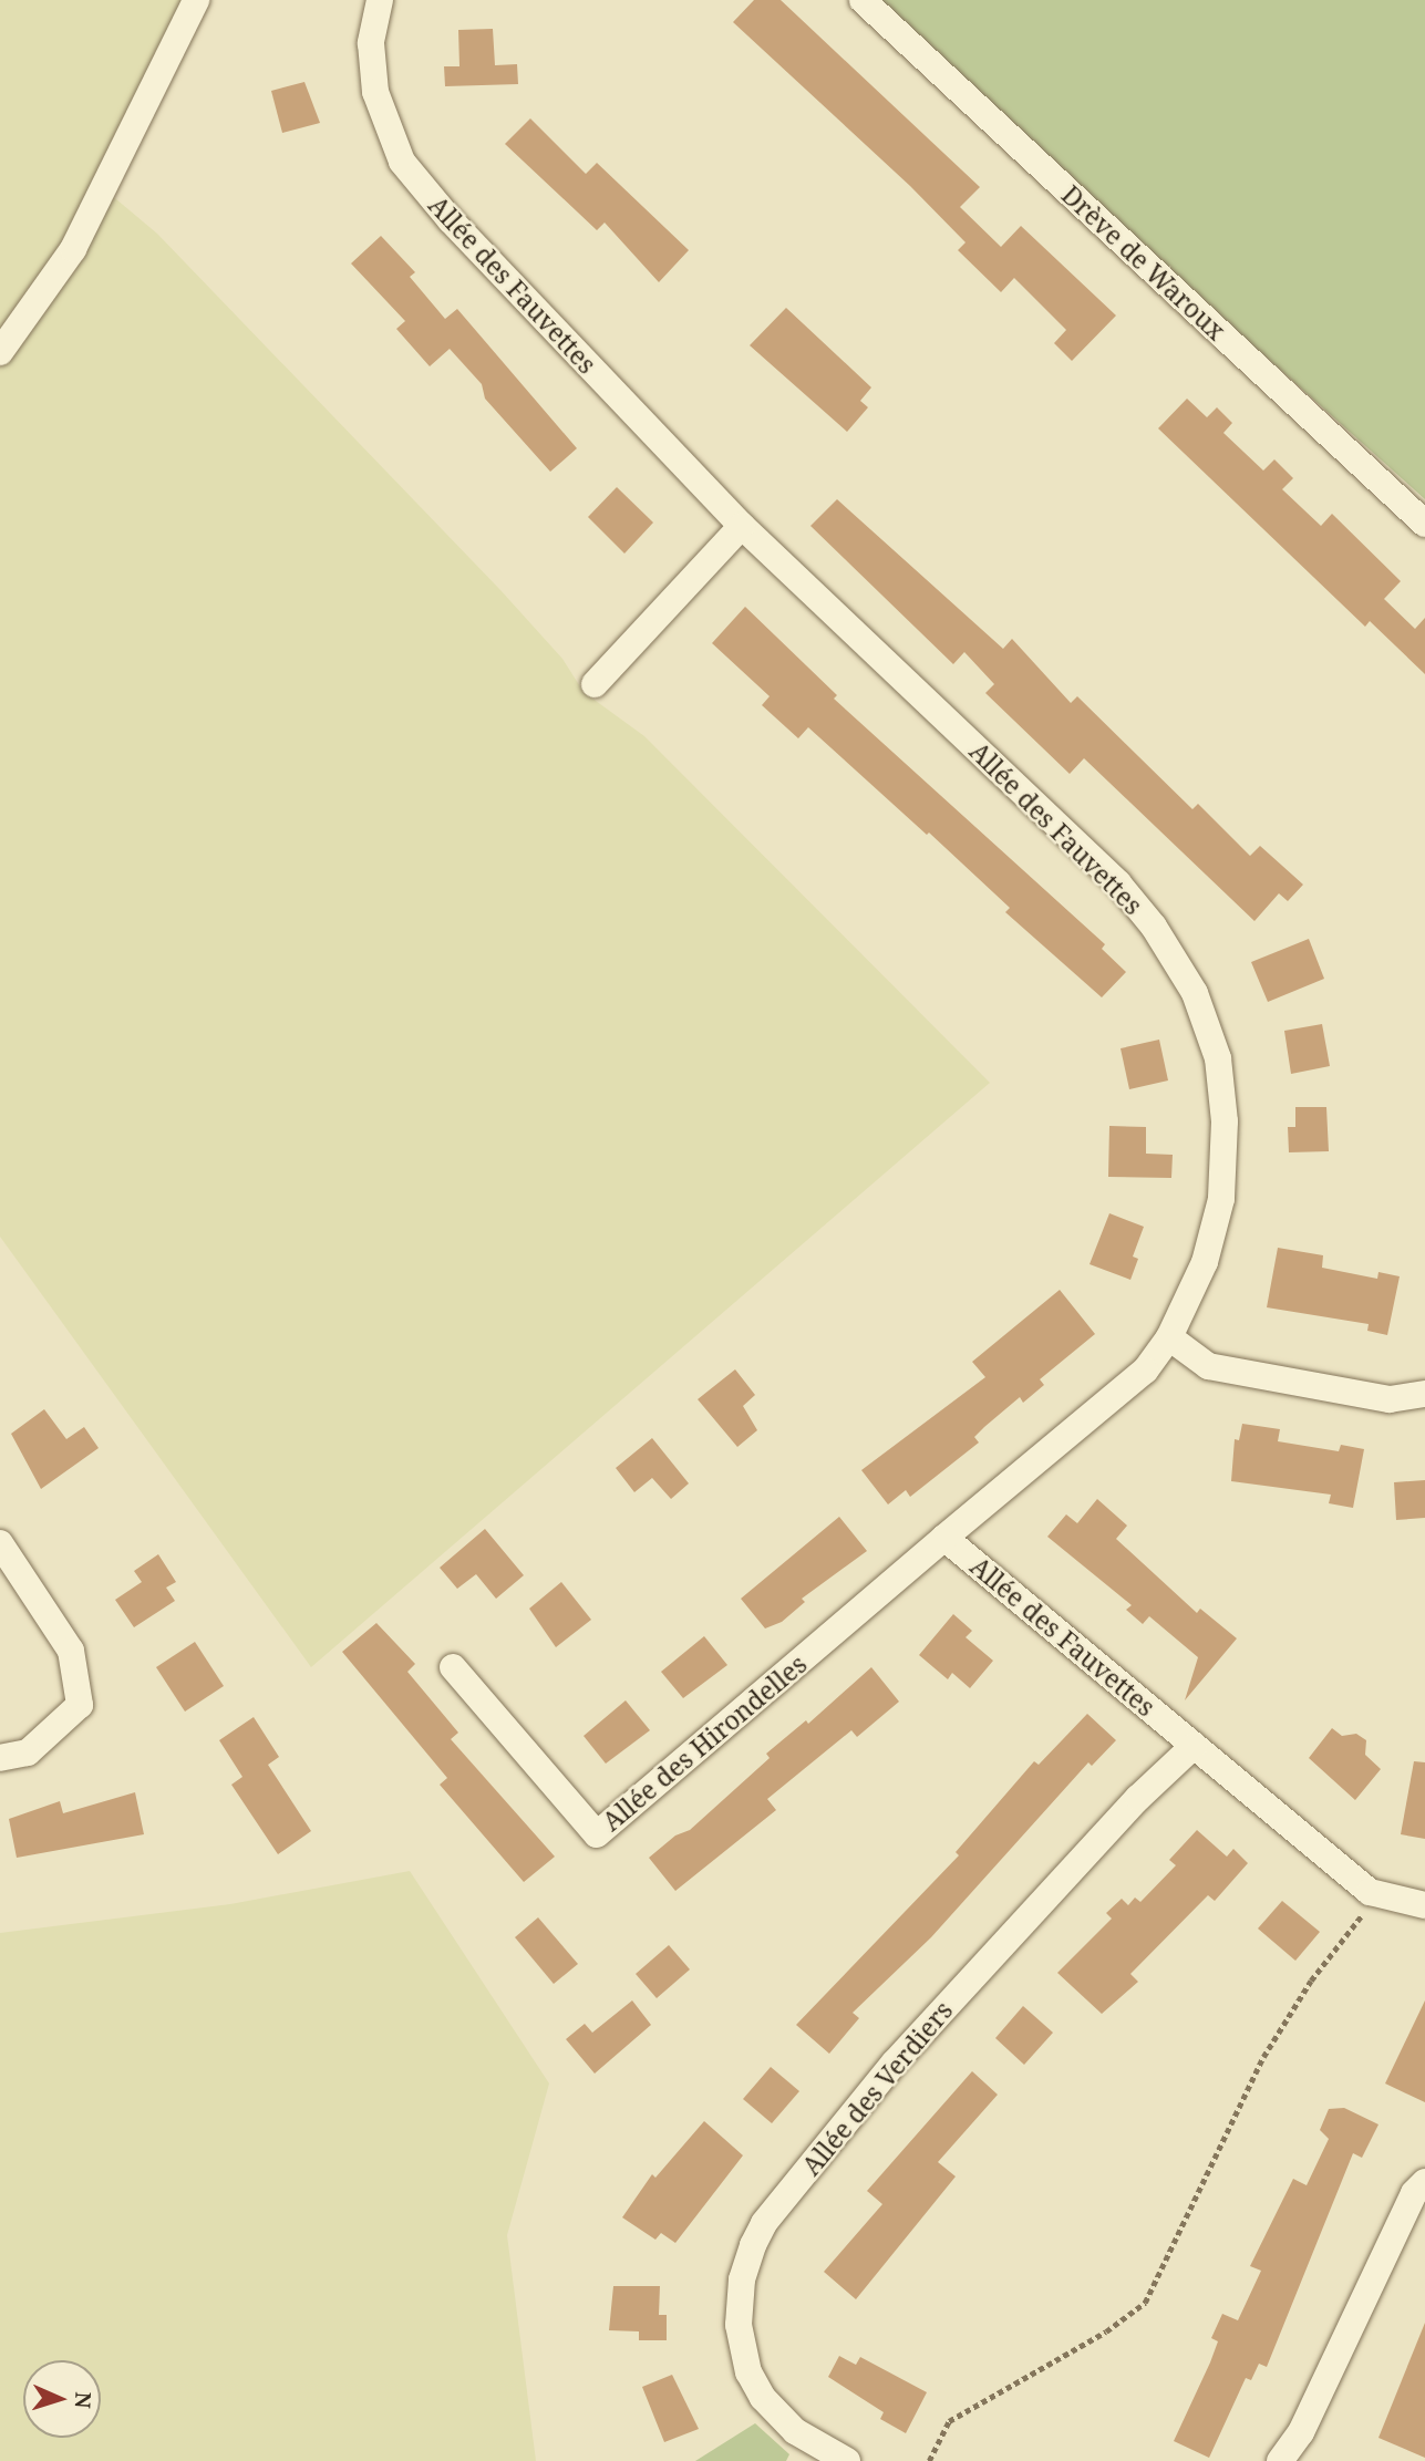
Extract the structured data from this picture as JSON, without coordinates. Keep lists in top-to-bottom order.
{
  "streets": {
    "street": [
      "Drève de Waroux",
      "Allée des Fauvettes",
      "Allée des Hirondelles",
      "Allée des Verdiers"
    ]
  },
  "crossings": [
    ["Allée des Fauvettes", "Allée des Hirondelles"],
    ["Allée des Fauvettes", "Allée des Verdiers"]
  ],
  "north": "right"
}
